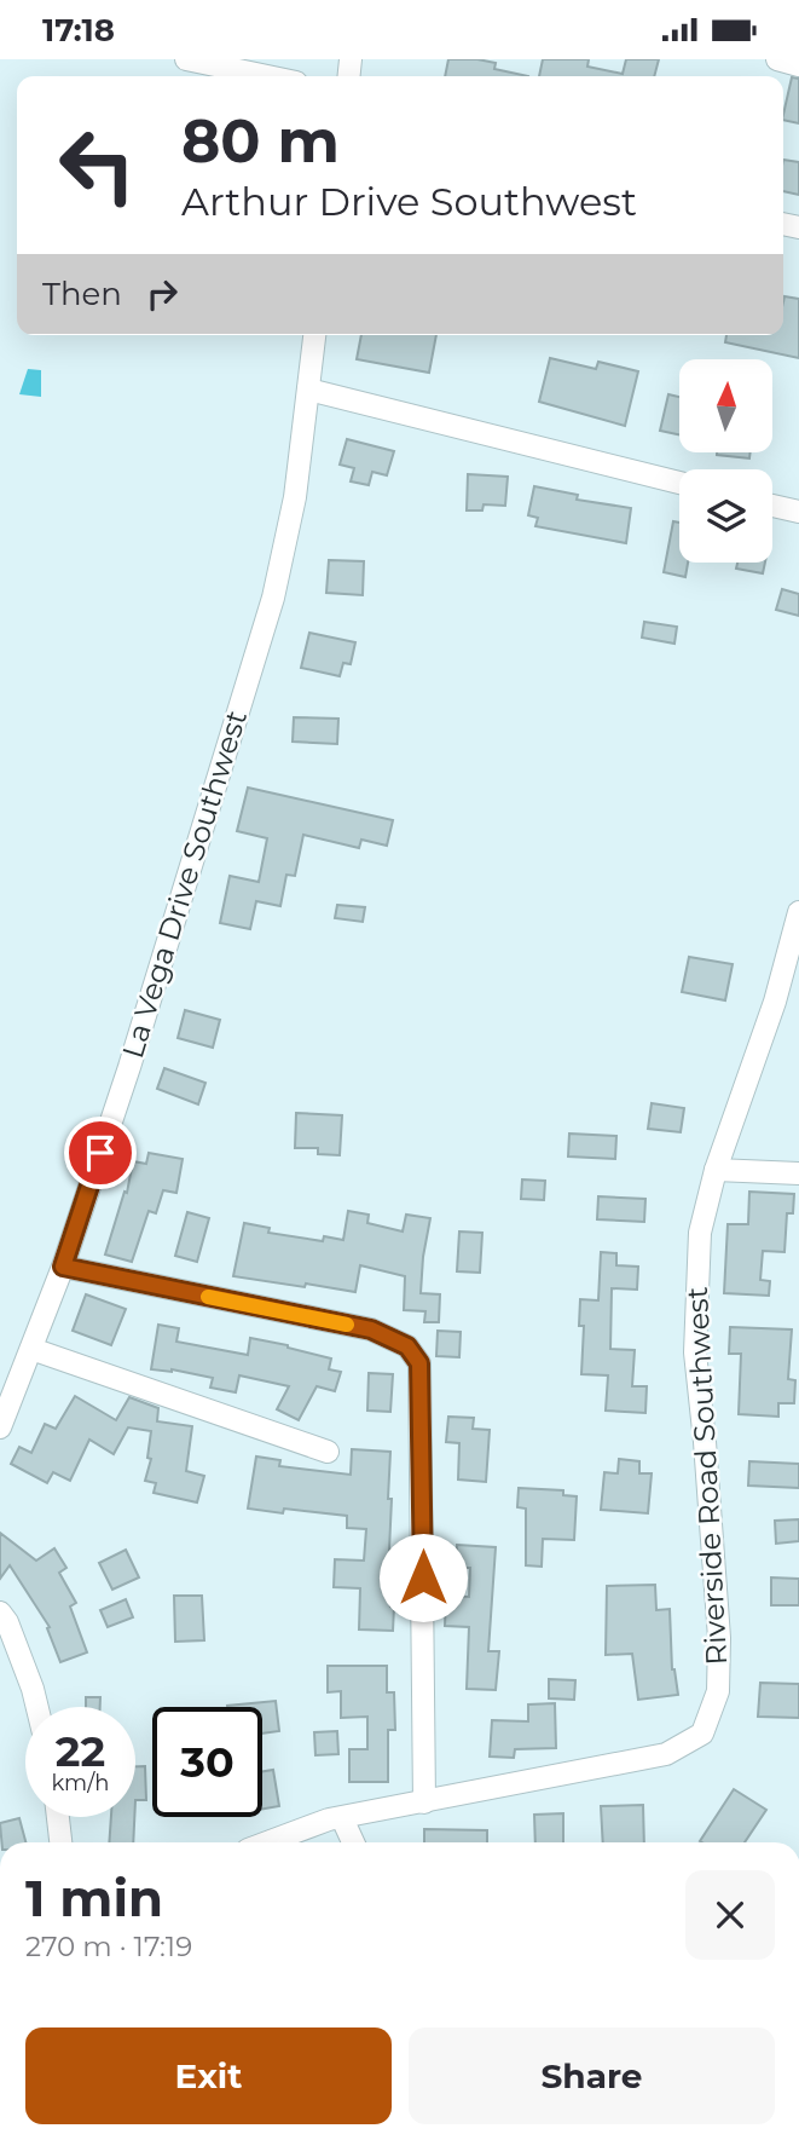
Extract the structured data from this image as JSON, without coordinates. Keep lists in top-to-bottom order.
{
  "streets": {
    "street": ["La Vega Drive Southwest", "Riverside Road Southwest"]
  },
  "north": "top",
  "page": {
    "status": "17:18",
    "turn": ["80 m", "Arthur Drive Southwest"],
    "then": "Then",
    "speed": "22 km/h",
    "limit": "30",
    "heading": ["1 min", "270 m · 17:19"],
    "buttons": ["Exit", "Share"]
  }
}
